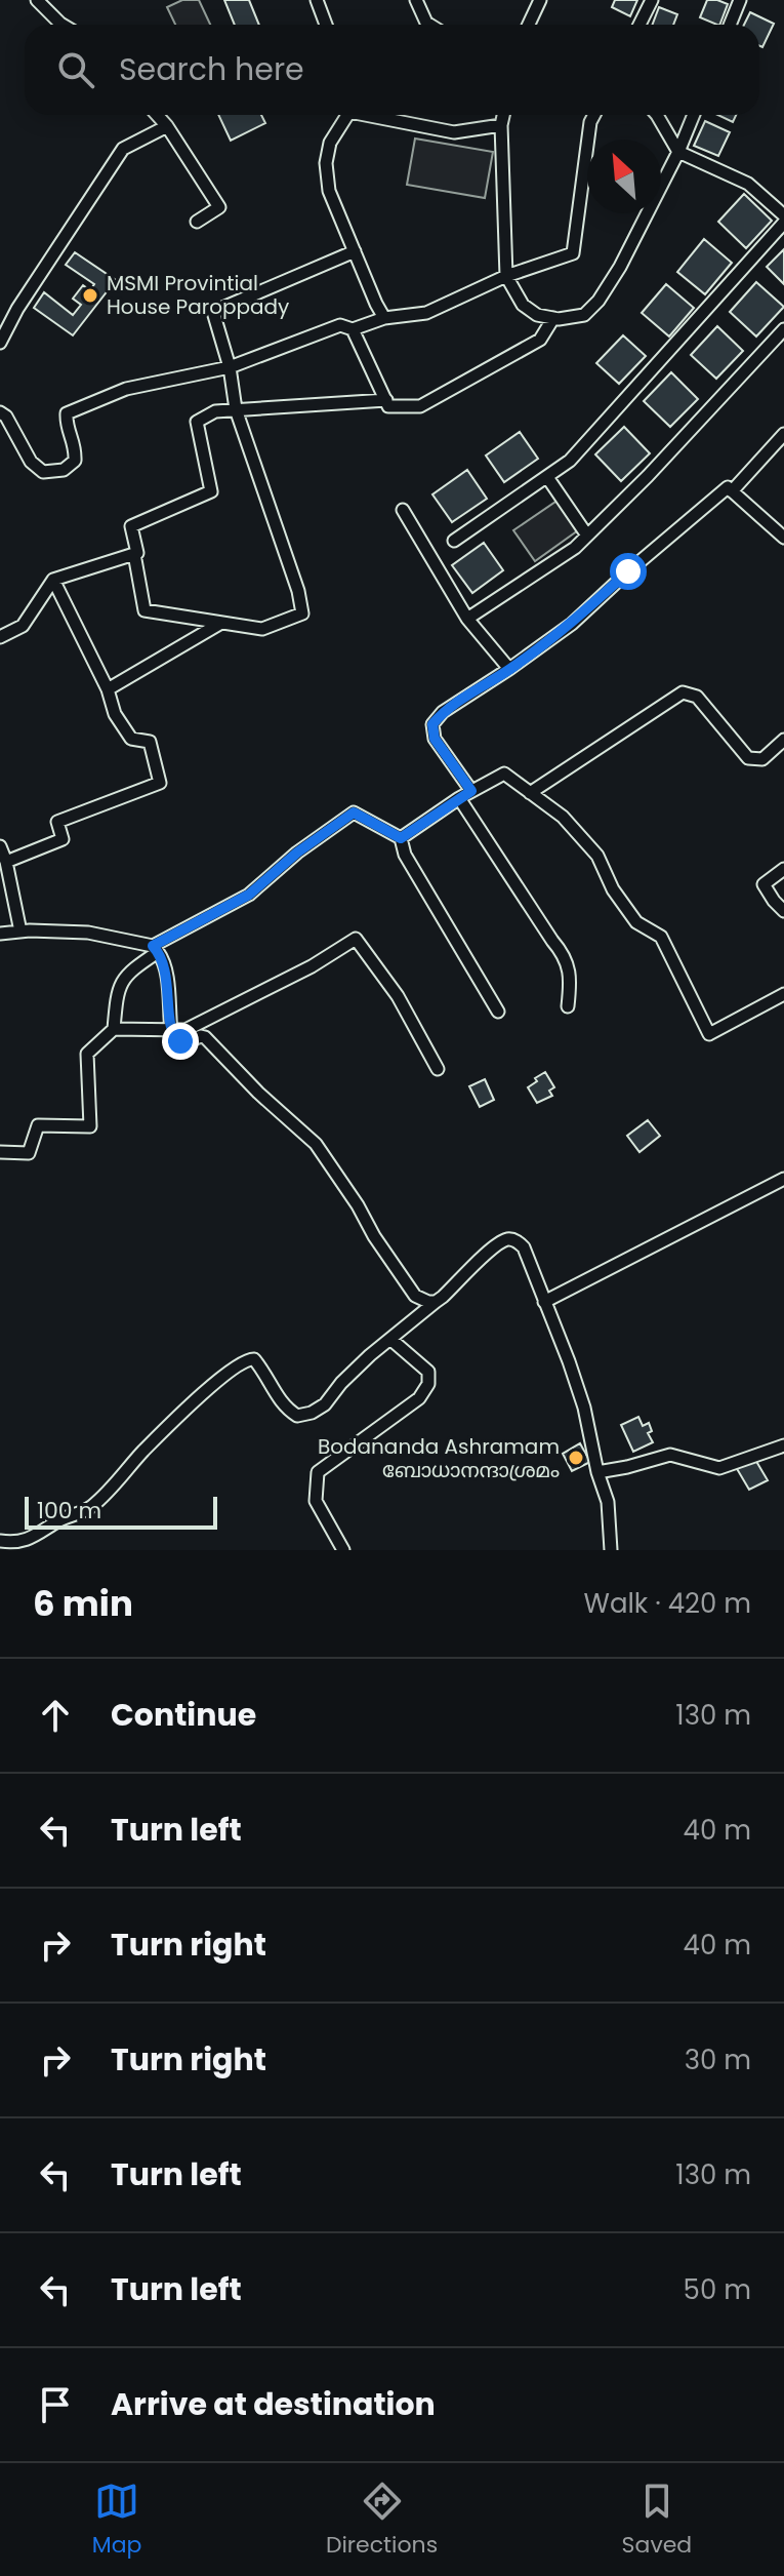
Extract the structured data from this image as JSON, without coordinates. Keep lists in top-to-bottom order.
{
  "places": ["MSMI Provintial House Paroppady", "Bodananda Ashramam ബോധാനന്ദാശ്രമം"],
  "scale_bar": "100 m",
  "north": "top left",
  "page": {
    "search": "Search here",
    "scale": "100 m",
    "heading": ["6 min", "Walk · 420 m"],
    "list": [
      ["Continue", "130 m"],
      ["Turn left", "40 m"],
      ["Turn right", "40 m"],
      ["Turn right", "30 m"],
      ["Turn left", "130 m"],
      ["Turn left", "50 m"],
      "Arrive at destination"
    ],
    "nav": ["Map", "Directions", "Saved"]
  }
}
